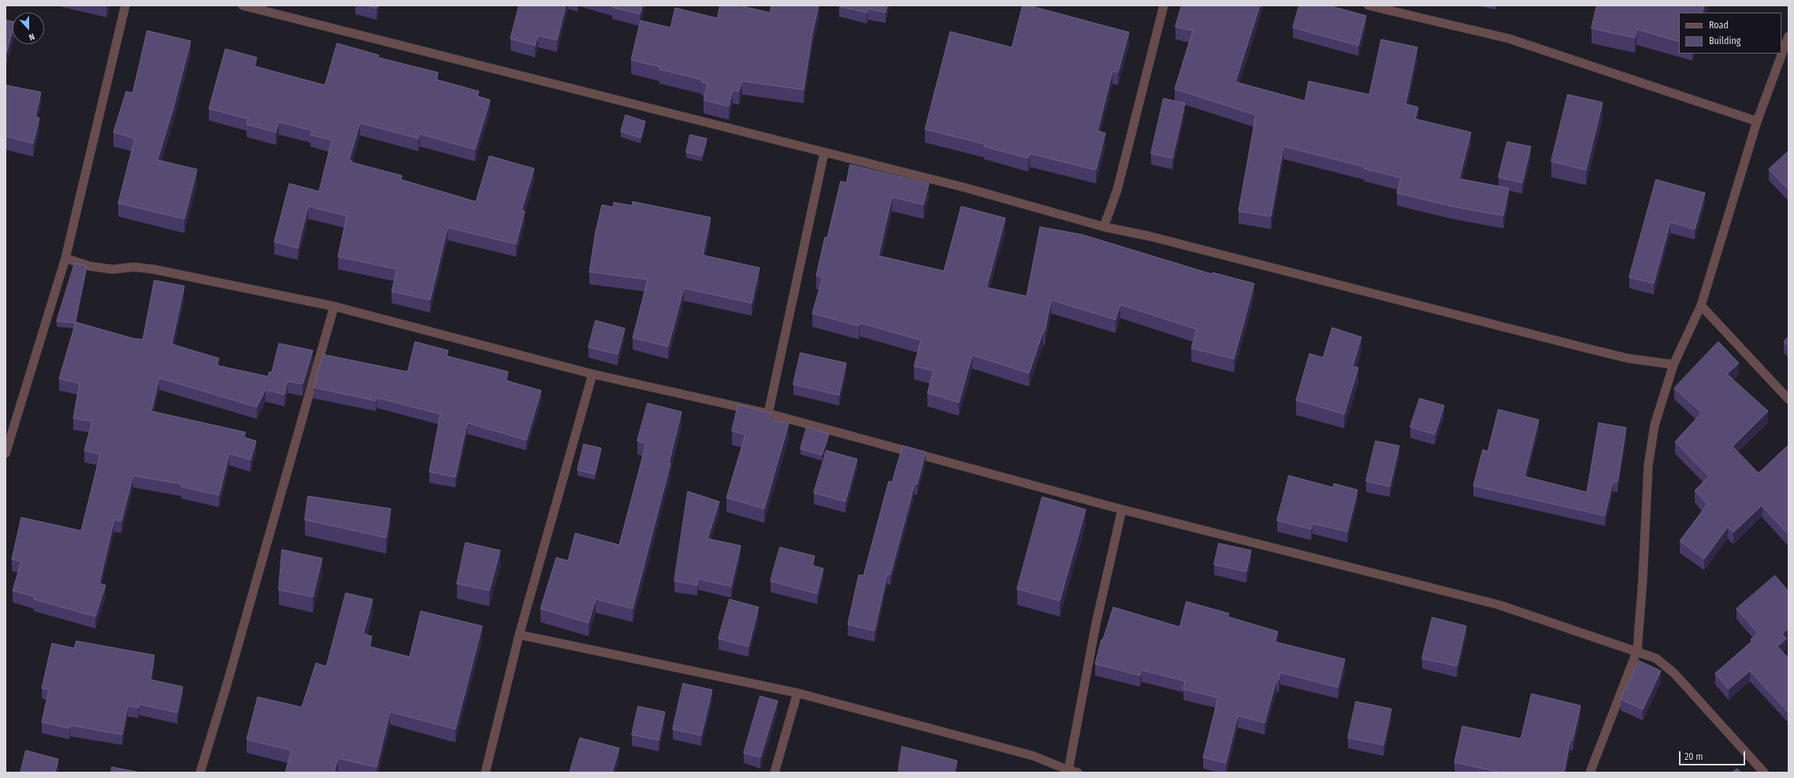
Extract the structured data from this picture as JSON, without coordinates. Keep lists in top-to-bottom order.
{
  "legend": ["Road", "Building"],
  "scale_bar": "20 m",
  "north": "bottom"
}
